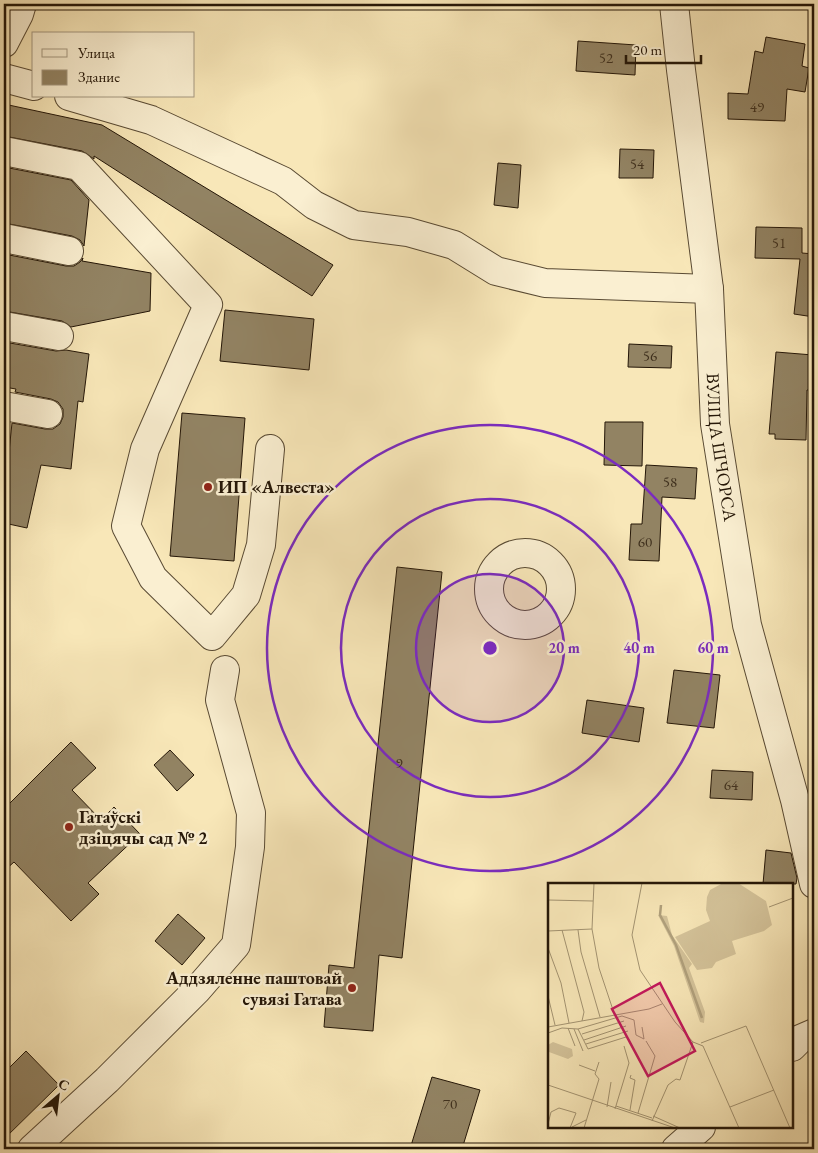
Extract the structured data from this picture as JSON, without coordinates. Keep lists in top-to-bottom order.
{
  "streets": {
    "street": ["ВУЛІЦА ШЧОРСА"]
  },
  "places": ["ИП «Алвеста»", "Гатаўскі дзіцячы сад № 2", "Аддзяленне паштовай сувязі Гатава"],
  "house_numbers": [
    "52",
    "49",
    "54",
    "51",
    "56",
    "58",
    "60",
    "9",
    "64",
    "70"
  ],
  "legend": ["Улица", "Здание"],
  "scale_bar": "20 m",
  "north": "top right",
  "rings": ["20 m", "40 m", "60 m"]
}
